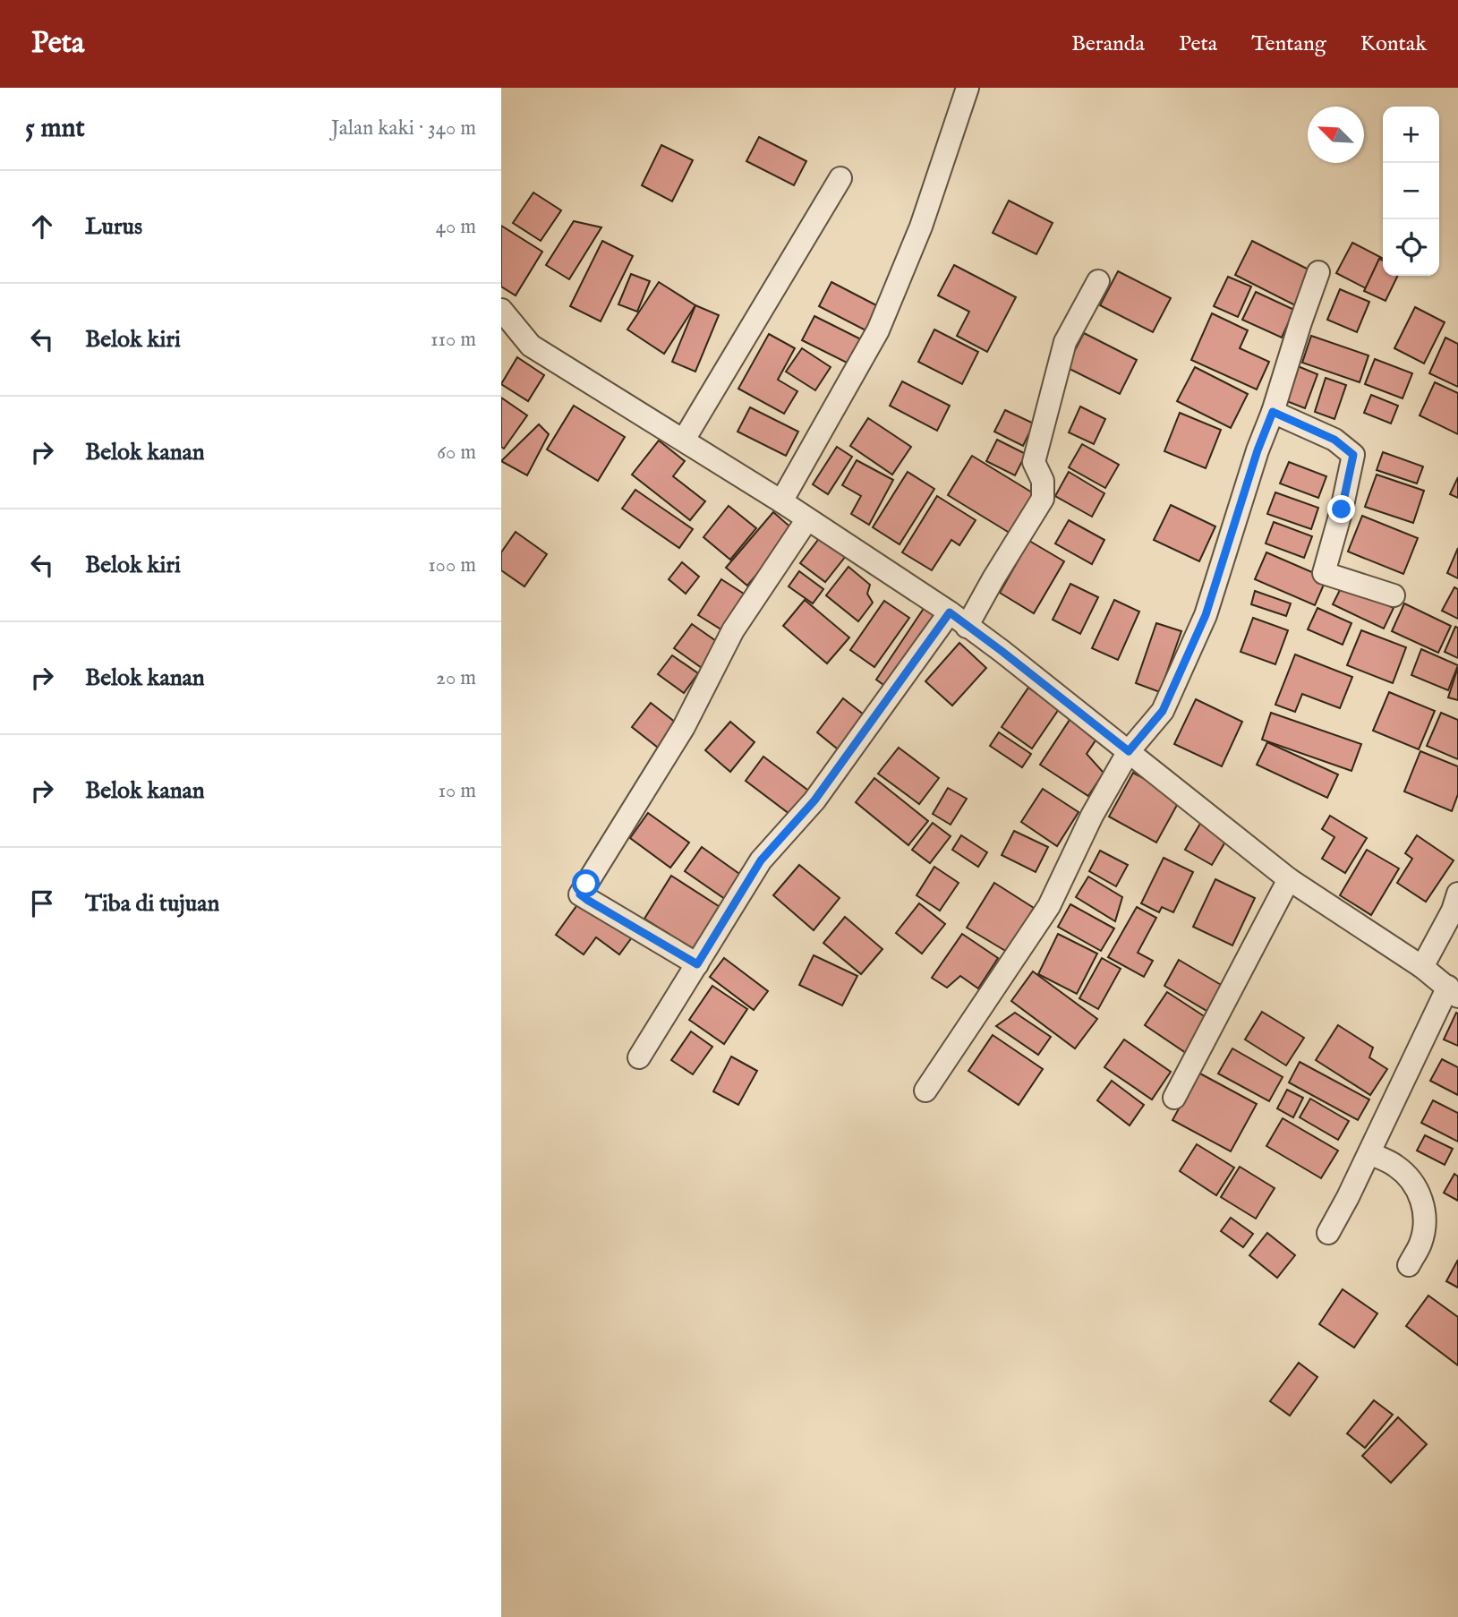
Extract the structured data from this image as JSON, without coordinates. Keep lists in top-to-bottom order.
{
  "north": "top left",
  "page": {
    "header": "Peta",
    "nav": [
      "Beranda",
      "Peta",
      "Tentang",
      "Kontak"
    ],
    "heading": ["5 mnt", "Jalan kaki · 340 m"],
    "map_buttons": ["+", "−"],
    "list": [
      ["Lurus", "40 m"],
      ["Belok kiri", "110 m"],
      ["Belok kanan", "60 m"],
      ["Belok kiri", "100 m"],
      ["Belok kanan", "20 m"],
      ["Belok kanan", "10 m"],
      "Tiba di tujuan"
    ]
  }
}
